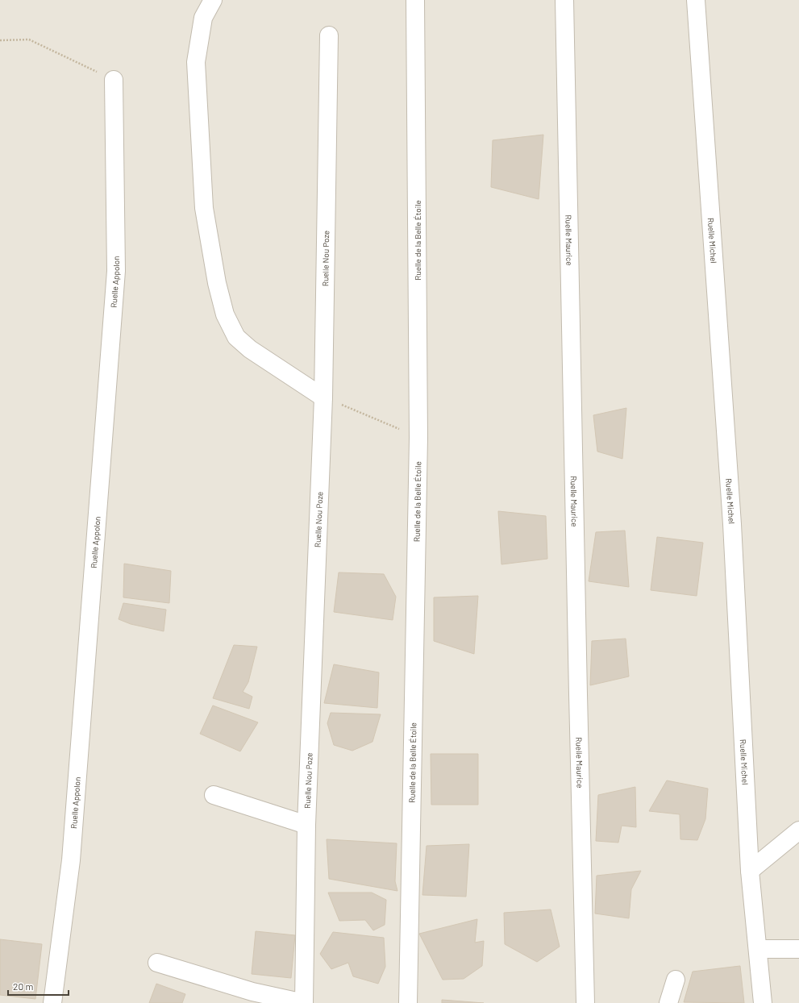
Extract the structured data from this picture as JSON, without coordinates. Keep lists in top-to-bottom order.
{
  "streets": {
    "street": [
      "Ruelle de la Belle Étoile",
      "Ruelle Maurice",
      "Ruelle Michel",
      "Ruelle Nou Poze",
      "Ruelle Appolon"
    ]
  },
  "scale_bar": "20 m"
}
